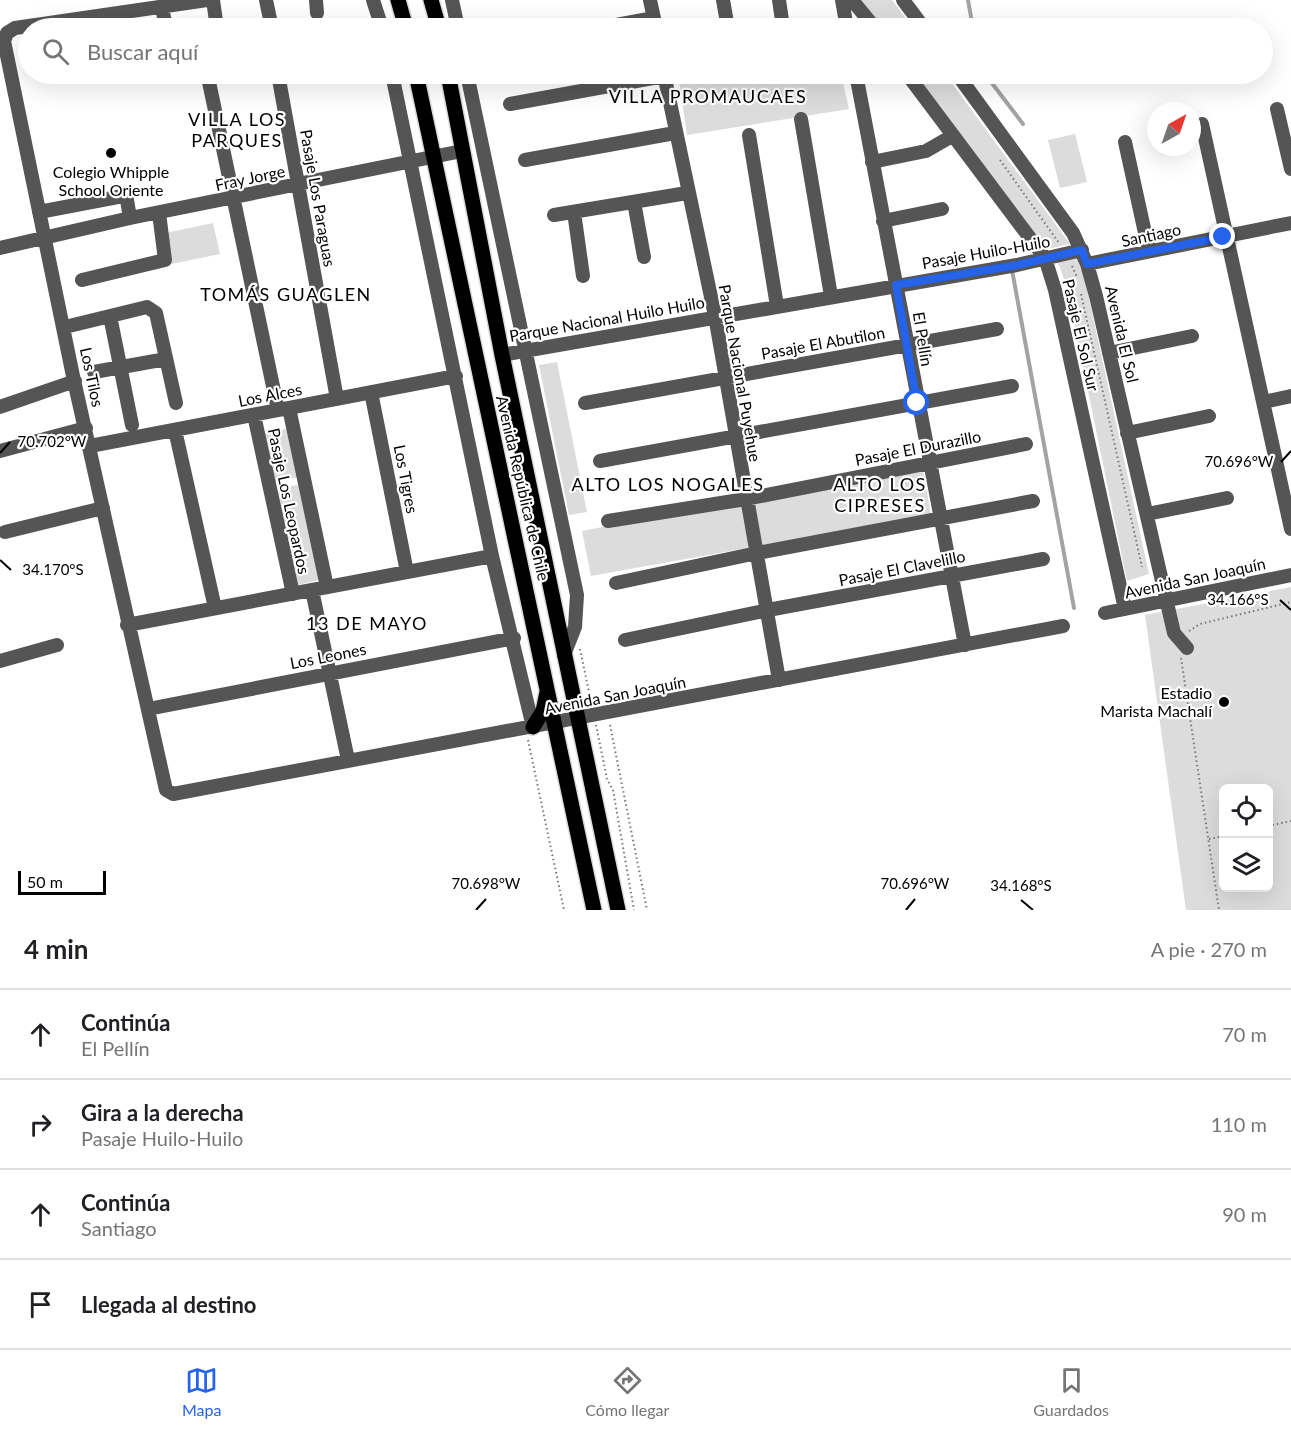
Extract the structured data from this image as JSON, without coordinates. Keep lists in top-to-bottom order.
{
  "streets": {
    "main road": ["Avenida República de Chile"],
    "street": [
      "Fray Jorge",
      "Pasaje Los Paraguas",
      "Santiago",
      "Pasaje Huilo-Huilo",
      "Parque Nacional Huilo Huilo",
      "Avenida El Sol",
      "Pasaje El Sol Sur",
      "El Pellín",
      "Pasaje El Abutilon",
      "Parque Nacional Puyehue",
      "Los Tilos",
      "Los Alces",
      "Pasaje El Durazillo",
      "Los Tigres",
      "Pasaje Los Leopardos",
      "Pasaje El Clavelillo",
      "Avenida San Joaquín",
      "Los Leones"
    ]
  },
  "crossings": [
    ["Fray Jorge", "Pasaje Los Paraguas"],
    ["Fray Jorge", "Los Tilos"],
    ["Fray Jorge", "Avenida República de Chile"],
    ["Pasaje Los Paraguas", "Los Alces"],
    ["Santiago", "Avenida El Sol"],
    ["Pasaje Huilo-Huilo", "Parque Nacional Huilo Huilo"],
    ["Pasaje Huilo-Huilo", "Avenida El Sol"],
    ["Pasaje Huilo-Huilo", "Pasaje El Sol Sur"],
    ["Pasaje Huilo-Huilo", "El Pellín"],
    ["Parque Nacional Huilo Huilo", "El Pellín"],
    ["Parque Nacional Huilo Huilo", "Parque Nacional Puyehue"],
    ["Parque Nacional Huilo Huilo", "Avenida República de Chile"],
    ["Avenida El Sol", "Avenida San Joaquín"],
    ["Pasaje El Sol Sur", "Avenida San Joaquín"],
    ["El Pellín", "Pasaje El Abutilon"],
    ["El Pellín", "Pasaje El Durazillo"],
    ["El Pellín", "Pasaje El Clavelillo"],
    ["El Pellín", "Avenida San Joaquín"],
    ["Pasaje El Abutilon", "Parque Nacional Puyehue"],
    ["Parque Nacional Puyehue", "Pasaje El Durazillo"],
    ["Parque Nacional Puyehue", "Pasaje El Clavelillo"],
    ["Parque Nacional Puyehue", "Avenida San Joaquín"],
    ["Los Tilos", "Los Alces"],
    ["Los Tilos", "Avenida San Joaquín"],
    ["Los Tilos", "Los Leones"],
    ["Los Alces", "Los Tigres"],
    ["Los Alces", "Pasaje Los Leopardos"],
    ["Avenida República de Chile", "Avenida San Joaquín"]
  ],
  "districts": [
    "VILLA PROMAUCAES",
    "VILLA LOS PARQUES",
    "TOMÁS GUAGLEN",
    "ALTO LOS NOGALES",
    "ALTO LOS CIPRESES",
    "13 DE MAYO"
  ],
  "places": ["Colegio Whipple School Oriente", "Estadio Marista Machalí"],
  "scale_bar": "50 m",
  "north": "top right",
  "page": {
    "search": "Buscar aquí",
    "scale": "50 m",
    "heading": ["4 min", "A pie · 270 m"],
    "list": [
      ["Continúa", "El Pellín", "70 m"],
      ["Gira a la derecha", "Pasaje Huilo-Huilo", "110 m"],
      ["Continúa", "Santiago", "90 m"],
      "Llegada al destino"
    ],
    "nav": ["Mapa", "Cómo llegar", "Guardados"]
  },
  "coordinates": [
    "70.702°W",
    "70.696°W",
    "34.170°S",
    "34.166°S",
    "70.698°W",
    "34.168°S"
  ]
}
